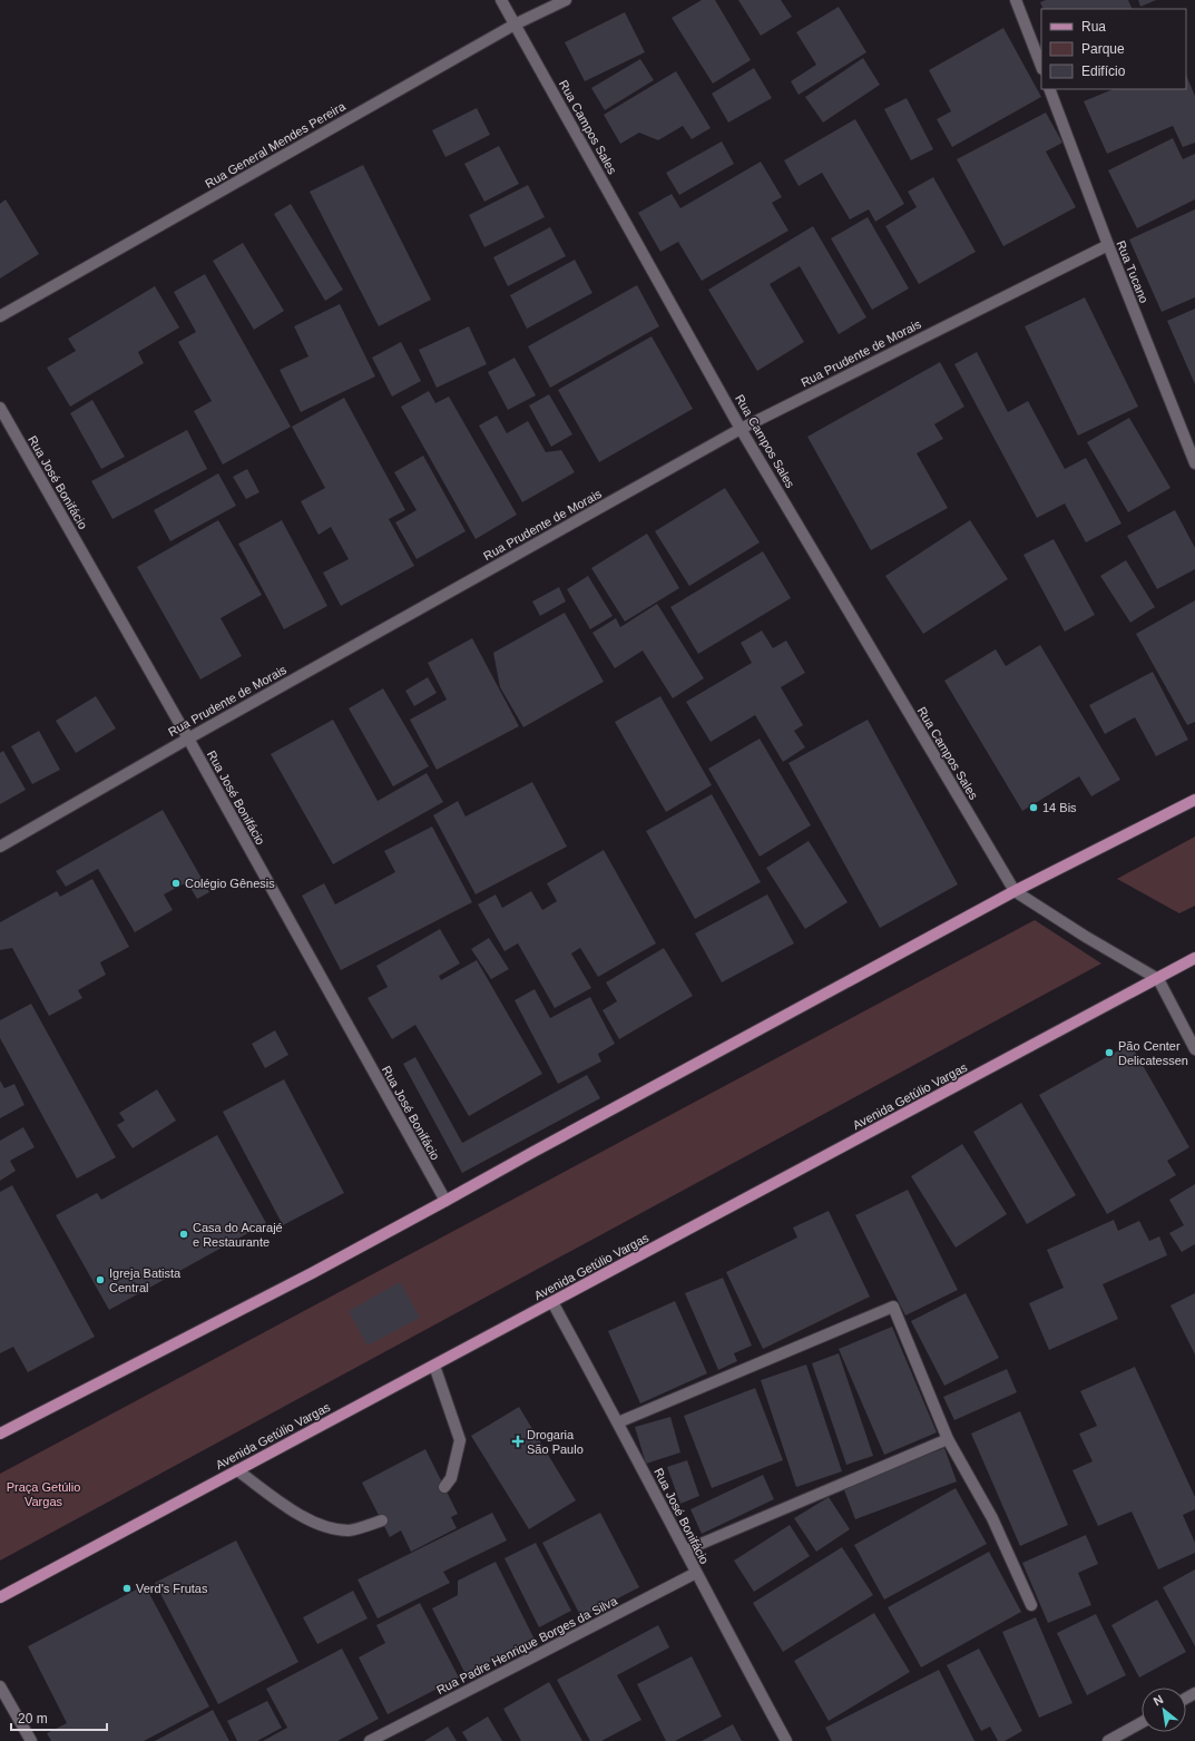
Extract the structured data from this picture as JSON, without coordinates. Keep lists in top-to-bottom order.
{
  "streets": {
    "main road": ["Avenida Getúlio Vargas"],
    "street": [
      "Rua Campos Sales",
      "Rua General Mendes Pereira",
      "Rua Tucano",
      "Rua Prudente de Morais",
      "Rua José Bonifácio",
      "Rua Padre Henrique Borges da Silva"
    ]
  },
  "crossings": [
    ["Rua Campos Sales", "Rua General Mendes Pereira"],
    ["Rua Campos Sales", "Rua Prudente de Morais"],
    ["Rua Tucano", "Rua Prudente de Morais"],
    ["Rua Prudente de Morais", "Rua José Bonifácio"],
    ["Rua José Bonifácio", "Avenida Getúlio Vargas"],
    ["Rua José Bonifácio", "Rua Padre Henrique Borges da Silva"]
  ],
  "parks": ["Praça Getúlio Vargas"],
  "places": {
    "other": [
      "14 Bis",
      "Colégio Gênesis",
      "Pão Center Delicatessen",
      "Casa do Acarajé e Restaurante",
      "Igreja Batista Central",
      "Verd's Frutas"
    ],
    "health": ["Drogaria São Paulo"]
  },
  "legend": ["Rua", "Parque", "Edifício"],
  "scale_bar": "20 m",
  "north": "top left"
}
